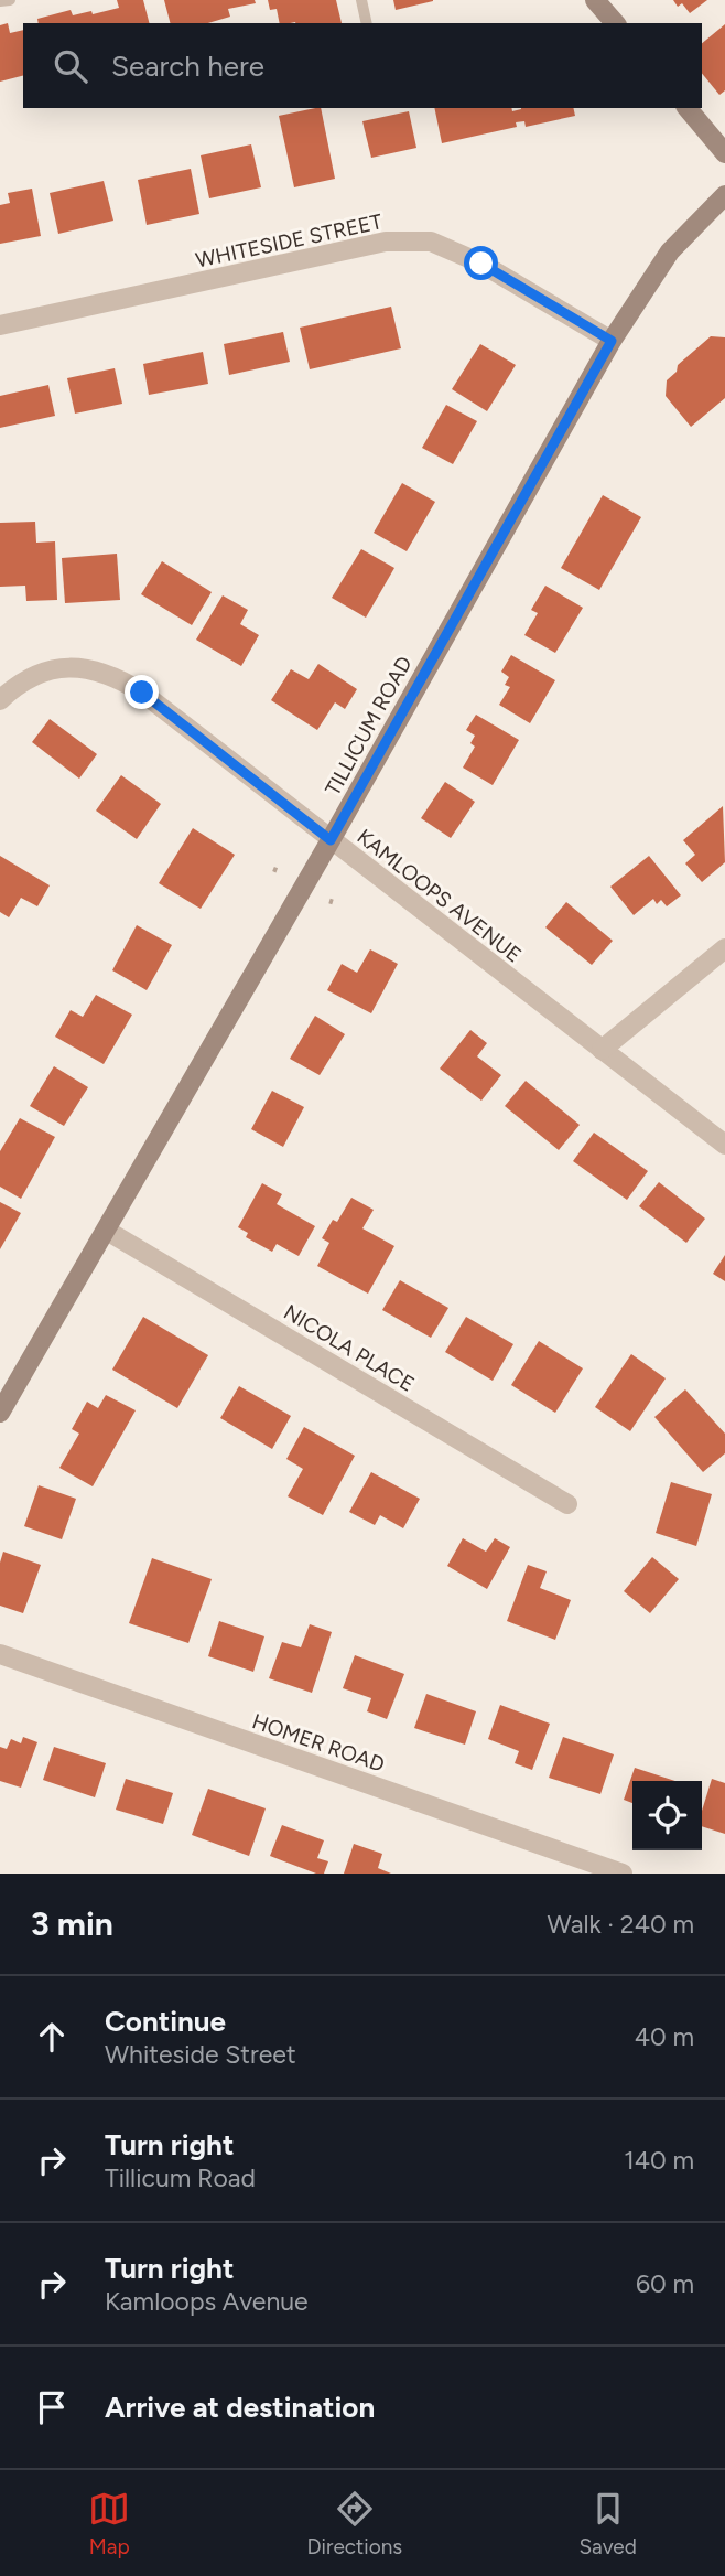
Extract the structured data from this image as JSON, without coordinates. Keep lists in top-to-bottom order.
{
  "streets": {
    "main road": ["TILLICUM ROAD"],
    "street": [
      "WHITESIDE STREET",
      "KAMLOOPS AVENUE",
      "NICOLA PLACE",
      "HOMER ROAD"
    ]
  },
  "crossings": [
    ["WHITESIDE STREET", "TILLICUM ROAD"],
    ["TILLICUM ROAD", "KAMLOOPS AVENUE"],
    ["TILLICUM ROAD", "NICOLA PLACE"]
  ],
  "page": {
    "search": "Search here",
    "heading": ["3 min", "Walk · 240 m"],
    "list": [
      ["Continue", "Whiteside Street", "40 m"],
      ["Turn right", "Tillicum Road", "140 m"],
      ["Turn right", "Kamloops Avenue", "60 m"],
      "Arrive at destination"
    ],
    "nav": ["Map", "Directions", "Saved"]
  }
}
